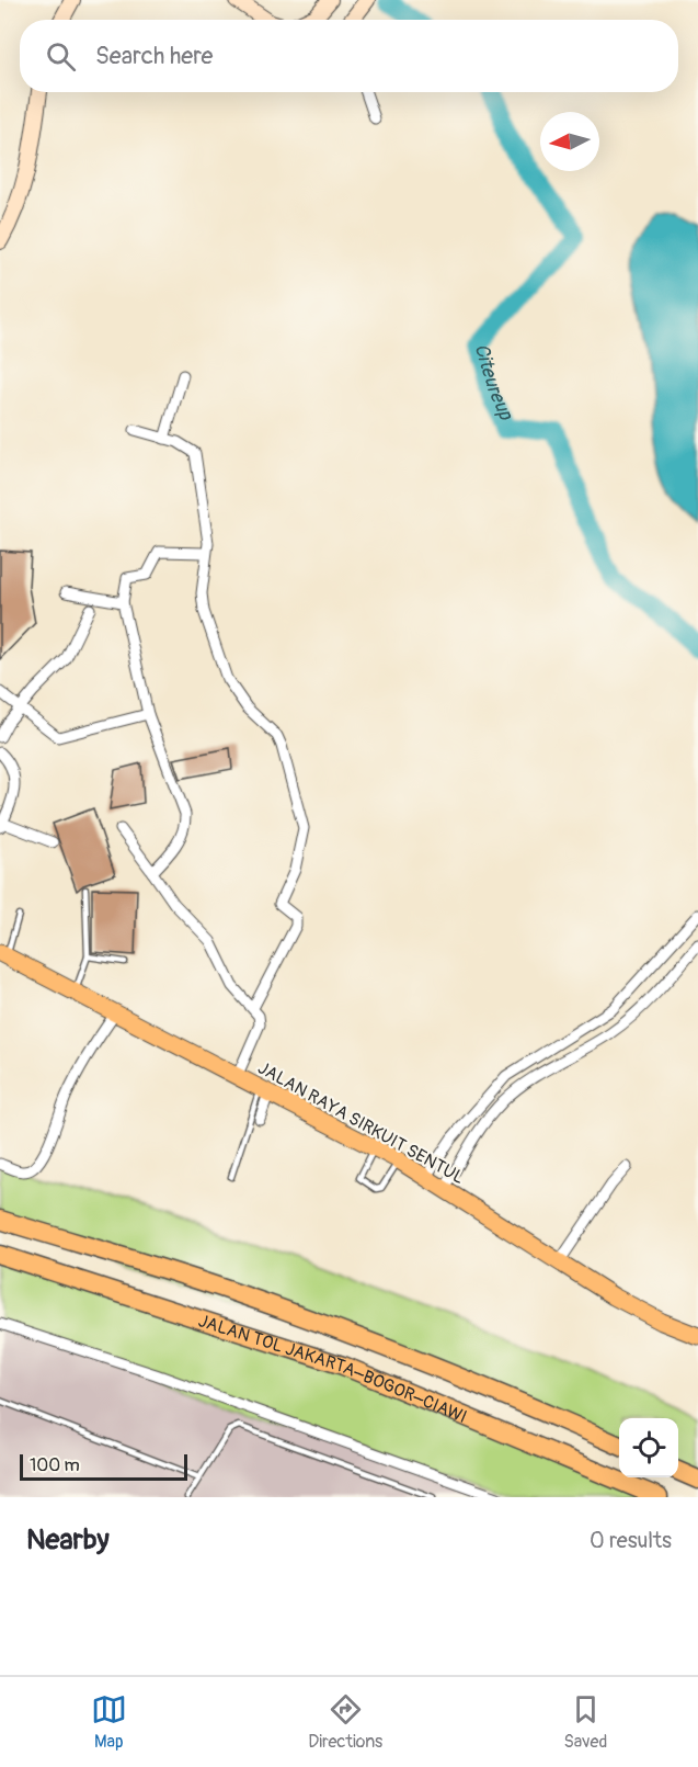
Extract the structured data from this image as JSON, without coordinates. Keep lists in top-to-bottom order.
{
  "streets": {
    "highway": ["JALAN TOL JAKARTA–BOGOR–CIAWI"],
    "main road": ["JALAN RAYA SIRKUIT SENTUL"]
  },
  "water": ["Citeureup"],
  "scale_bar": "100 m",
  "north": "left",
  "page": {
    "search": "Search here",
    "scale": "100 m",
    "heading": ["Nearby", "0 results"],
    "nav": ["Map", "Directions", "Saved"]
  }
}
